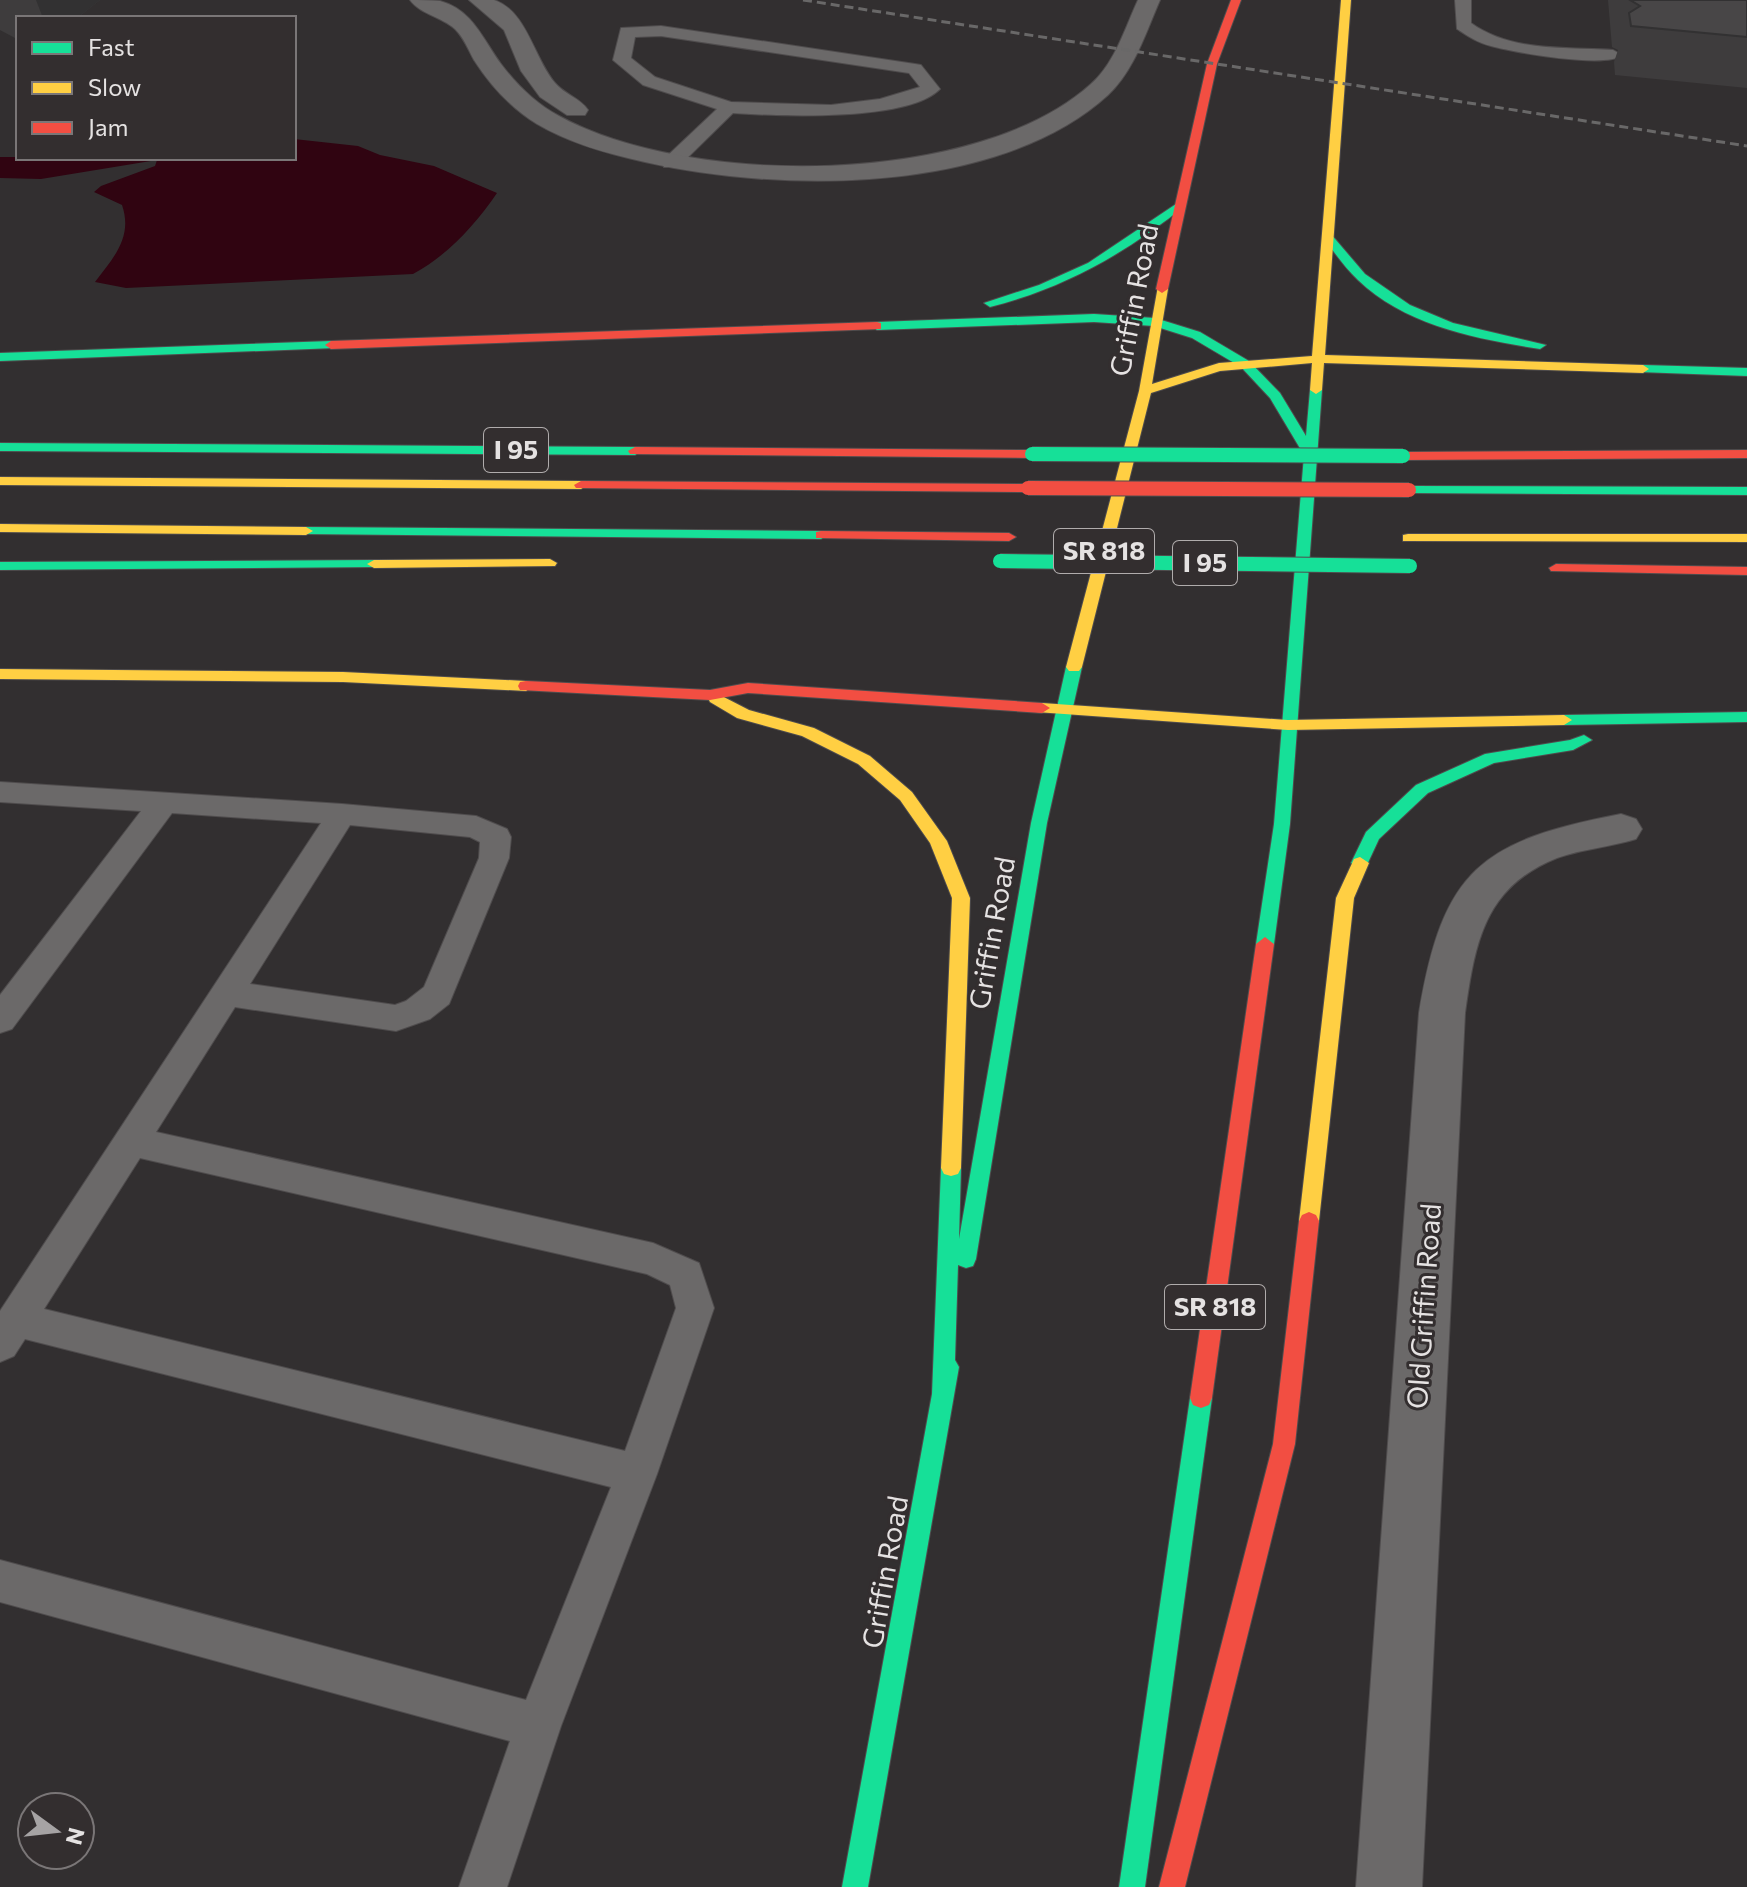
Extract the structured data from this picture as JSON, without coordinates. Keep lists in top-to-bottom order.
{
  "streets": {
    "main road": ["Griffin Road", "I 95", "SR 818"],
    "street": ["Old Griffin Road"]
  },
  "legend": ["Fast", "Slow", "Jam"],
  "north": "right"
}
